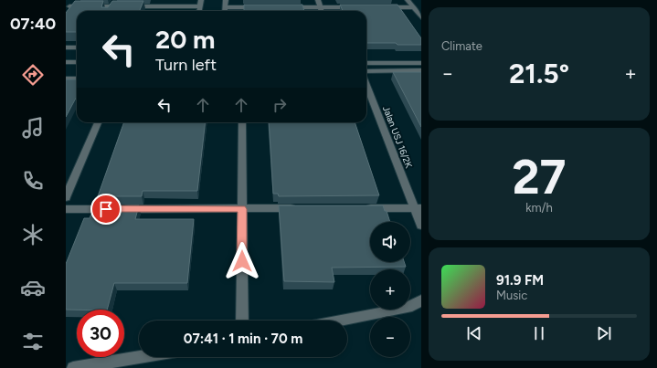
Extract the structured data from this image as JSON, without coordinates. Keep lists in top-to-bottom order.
{
  "streets": {
    "street": ["Jalan USJ 16/2K"]
  },
  "page": {
    "tabs": "07:40",
    "tile": [
      "Climate",
      ["27", "km/h"]
    ],
    "turn": ["20 m", "Turn left"],
    "heat": ["−", "21.5°", "+"],
    "map_buttons": ["+", "−"],
    "song": ["91.9 FM", "Music"],
    "limit": "30",
    "trip": "07:41 · 1 min · 70 m"
  }
}
